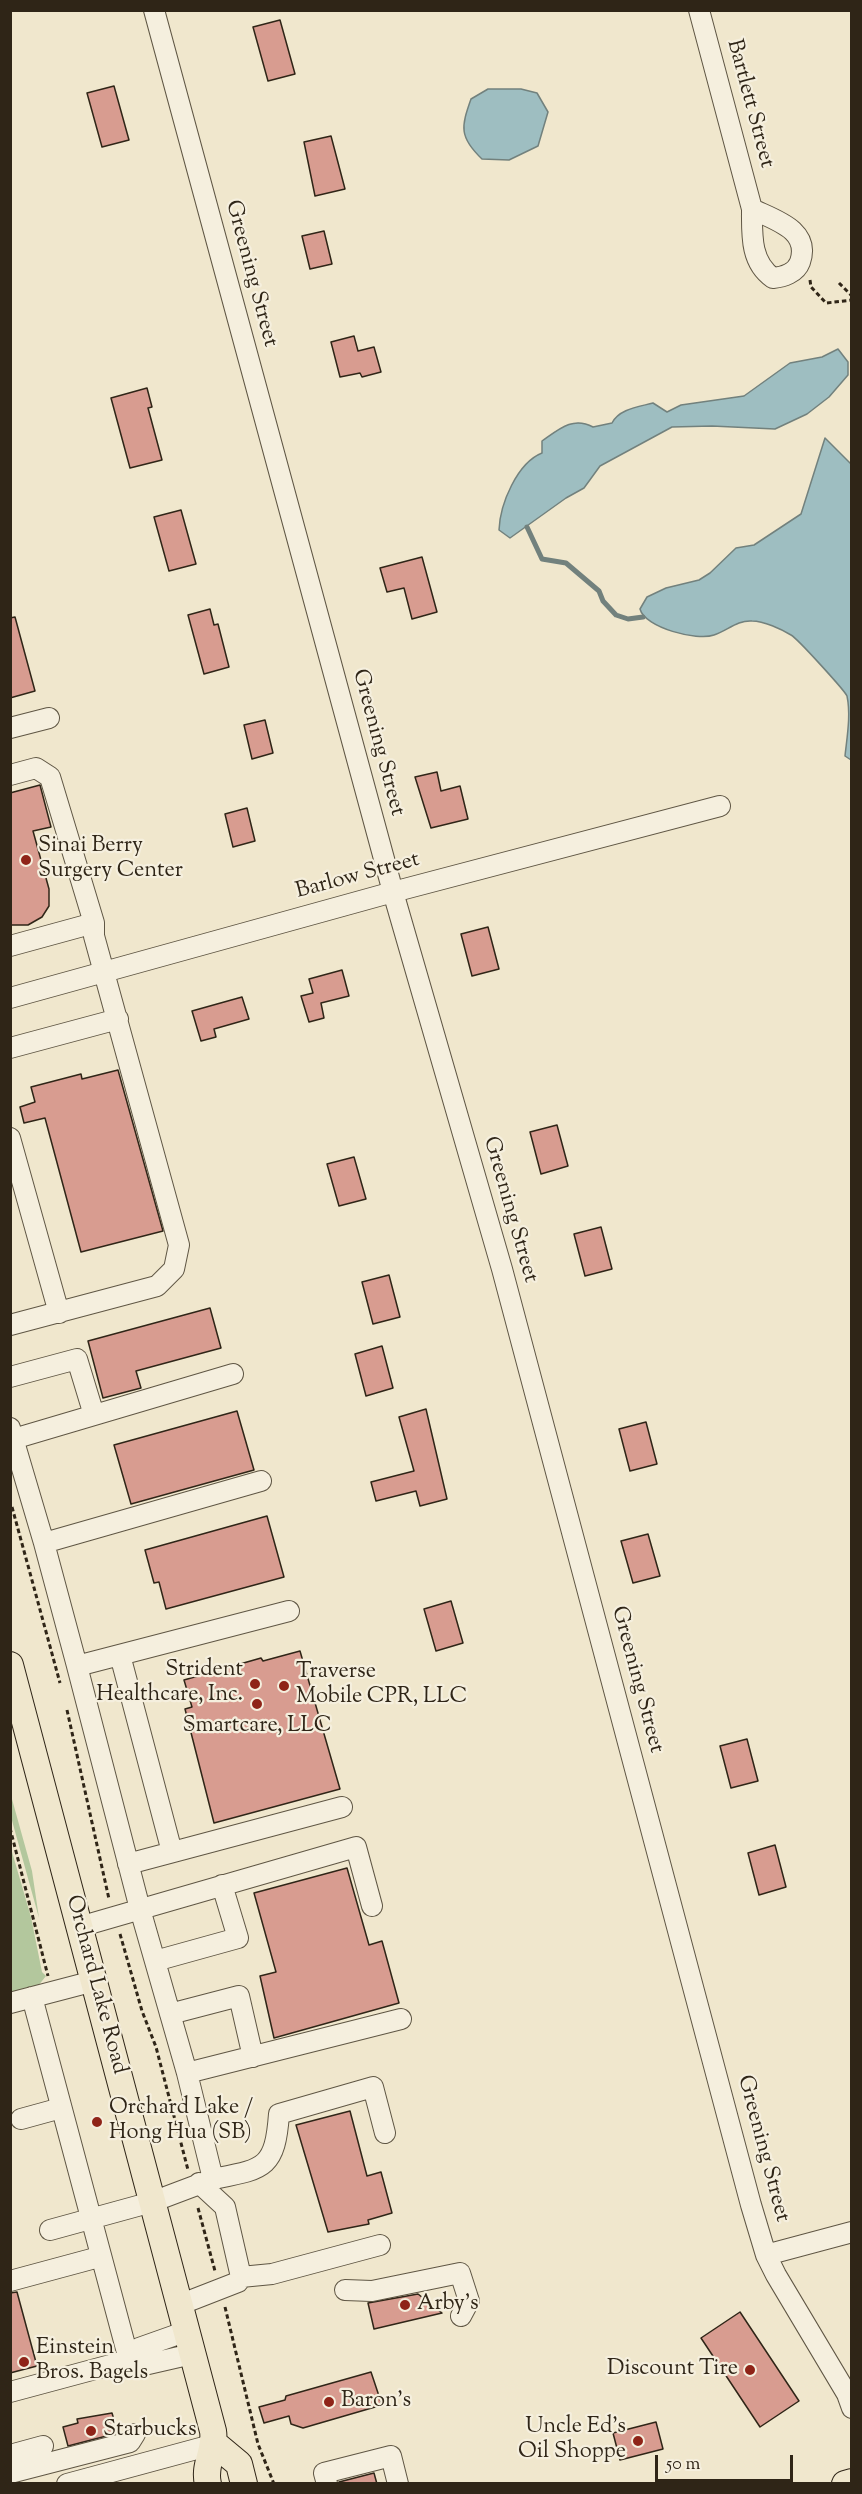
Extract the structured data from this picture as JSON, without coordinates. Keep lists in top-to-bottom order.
{
  "streets": {
    "main road": ["Orchard Lake Road"],
    "street": ["Bartlett Street", "Greening Street", "Barlow Street"]
  },
  "crossings": [
    ["Greening Street", "Barlow Street"]
  ],
  "places": [
    "Sinai Berry Surgery Center",
    "Strident Healthcare, Inc.",
    "Traverse Mobile CPR, LLC",
    "Smartcare, LLC",
    "Orchard Lake / Hong Hua (SB)",
    "Arby's",
    "Einstein Bros. Bagels",
    "Discount Tire",
    "Baron's",
    "Starbucks",
    "Uncle Ed's Oil Shoppe"
  ],
  "scale_bar": "50 m"
}
